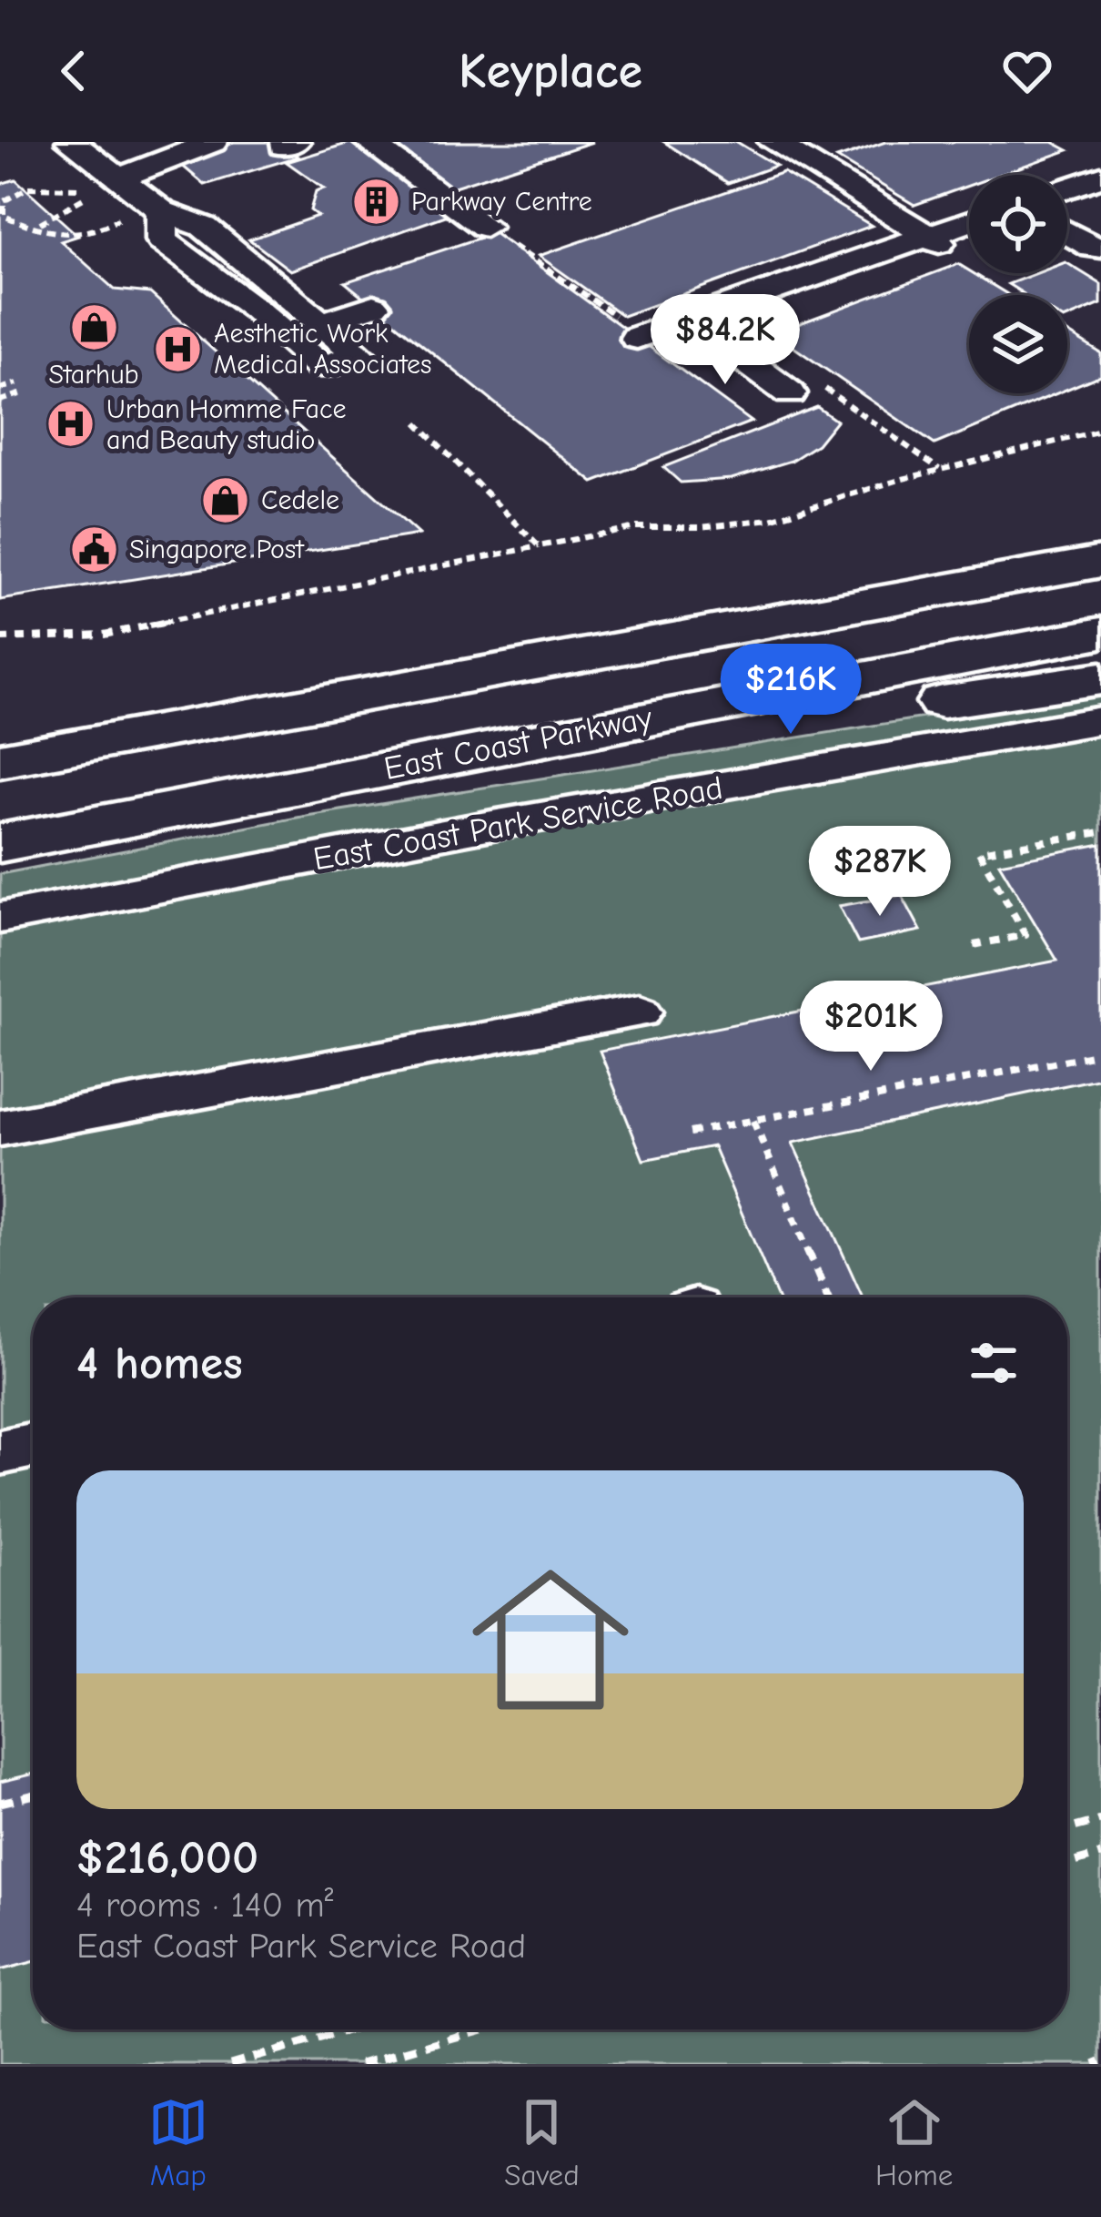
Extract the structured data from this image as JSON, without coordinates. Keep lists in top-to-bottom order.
{
  "streets": {
    "highway": ["East Coast Parkway"],
    "street": ["East Coast Park Service Road"]
  },
  "places": {
    "building": ["Parkway Centre"],
    "shop": ["Starhub", "Cedele"],
    "hospital": ["Aesthetic Work Medical Associates", "Urban Homme Face and Beauty studio"],
    "public building": ["Singapore Post"]
  },
  "page": {
    "header": "Keyplace",
    "price": [
      "$84.2K",
      "$216K",
      "$287K",
      "$201K"
    ],
    "heading": "4 homes",
    "list": [
      {
        "name": "$216,000",
        "note": "4 rooms · 140 m² · East Coast Park Service Road"
      }
    ],
    "tabs": ["Map", "Saved", "Home"]
  }
}
